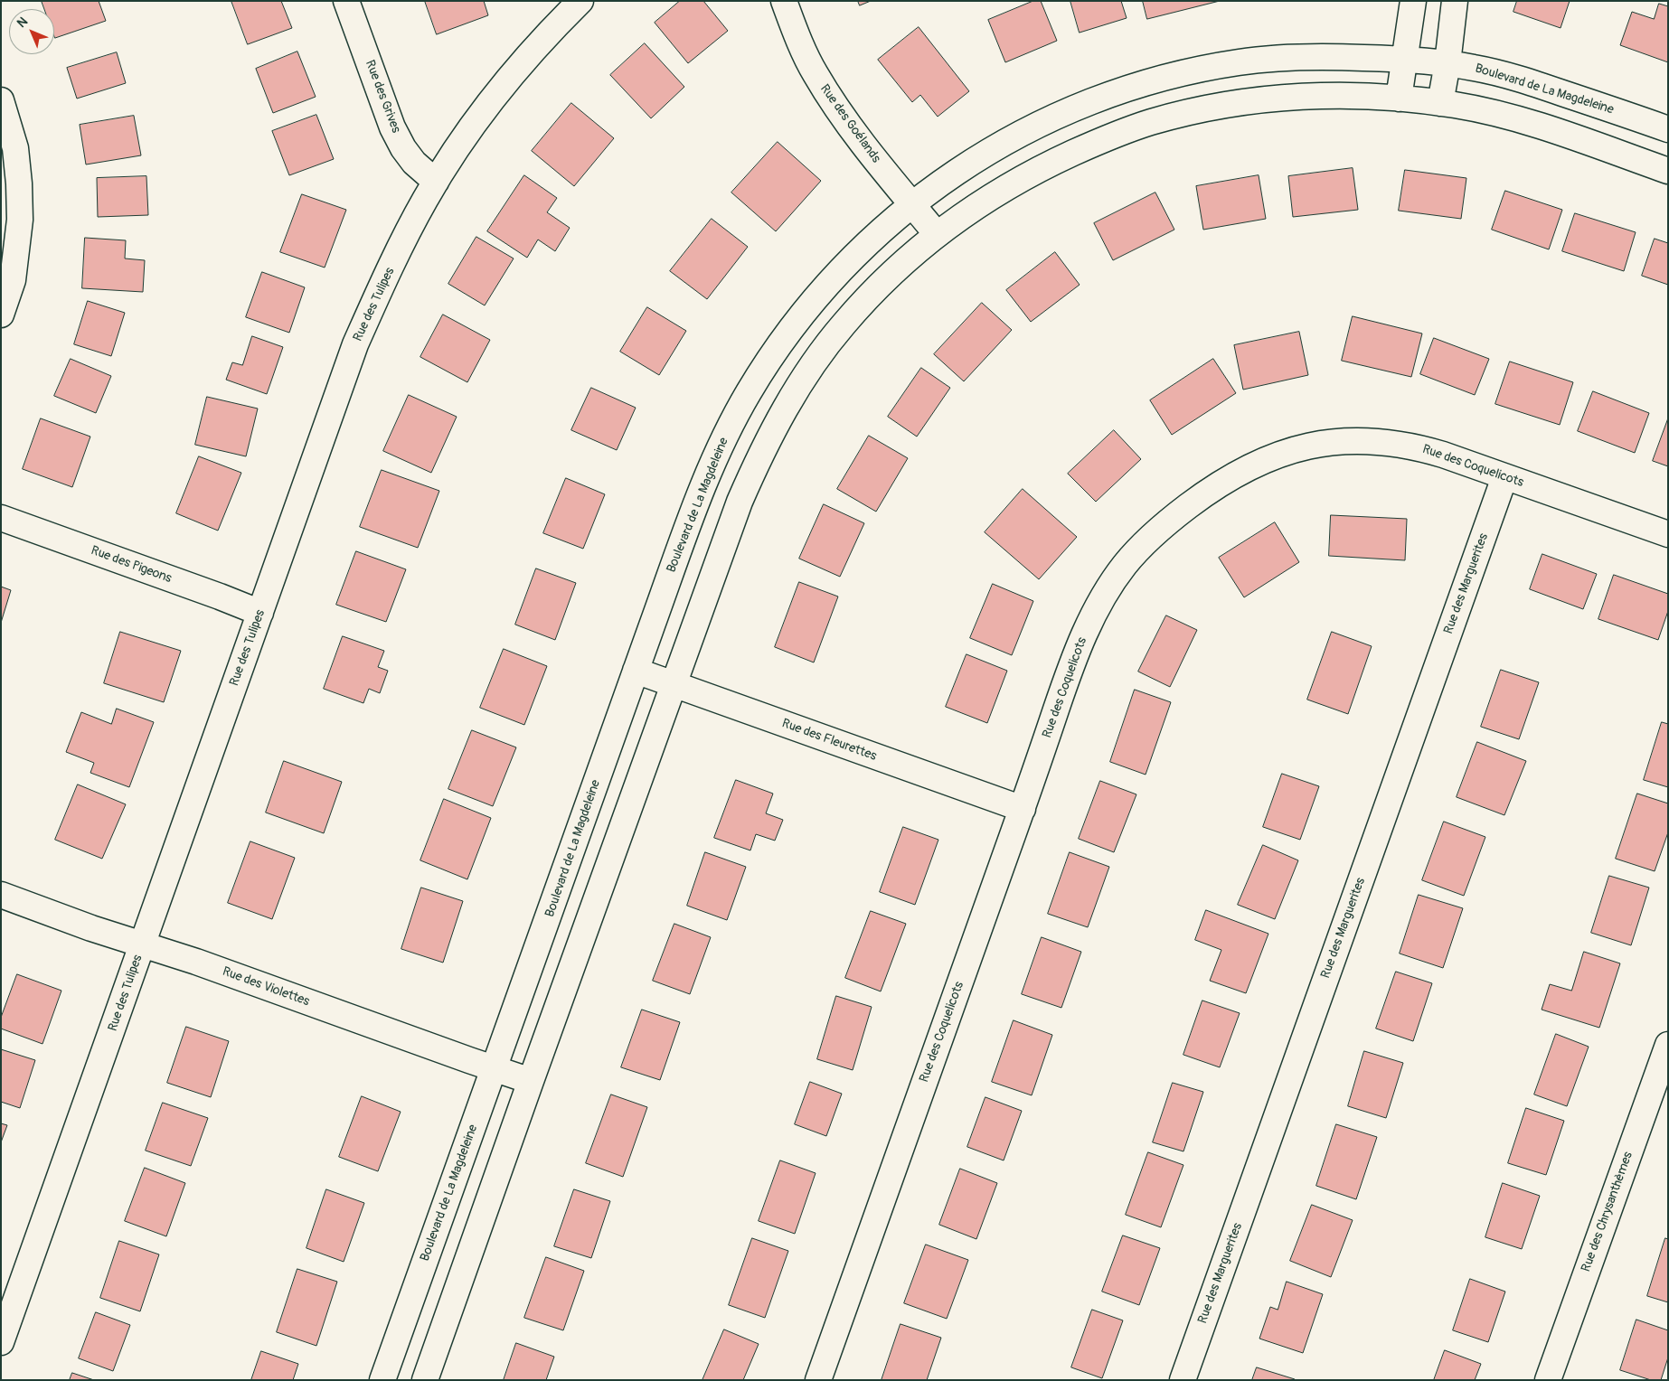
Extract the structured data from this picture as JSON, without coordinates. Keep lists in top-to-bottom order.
{
  "streets": {
    "street": [
      "Boulevard de La Magdeleine",
      "Rue des Grives",
      "Rue des Goélands",
      "Rue des Tulipes",
      "Rue des Coquelicots",
      "Rue des Pigeons",
      "Rue des Marguerites",
      "Rue des Fleurettes",
      "Rue des Violettes",
      "Rue des Chrysanthèmes"
    ]
  },
  "crossings": [
    ["Boulevard de La Magdeleine", "Rue des Goélands"],
    ["Boulevard de La Magdeleine", "Rue des Fleurettes"],
    ["Boulevard de La Magdeleine", "Rue des Violettes"],
    ["Rue des Grives", "Rue des Tulipes"],
    ["Rue des Tulipes", "Rue des Pigeons"],
    ["Rue des Tulipes", "Rue des Violettes"],
    ["Rue des Coquelicots", "Rue des Marguerites"],
    ["Rue des Coquelicots", "Rue des Fleurettes"]
  ],
  "north": "top left"
}
